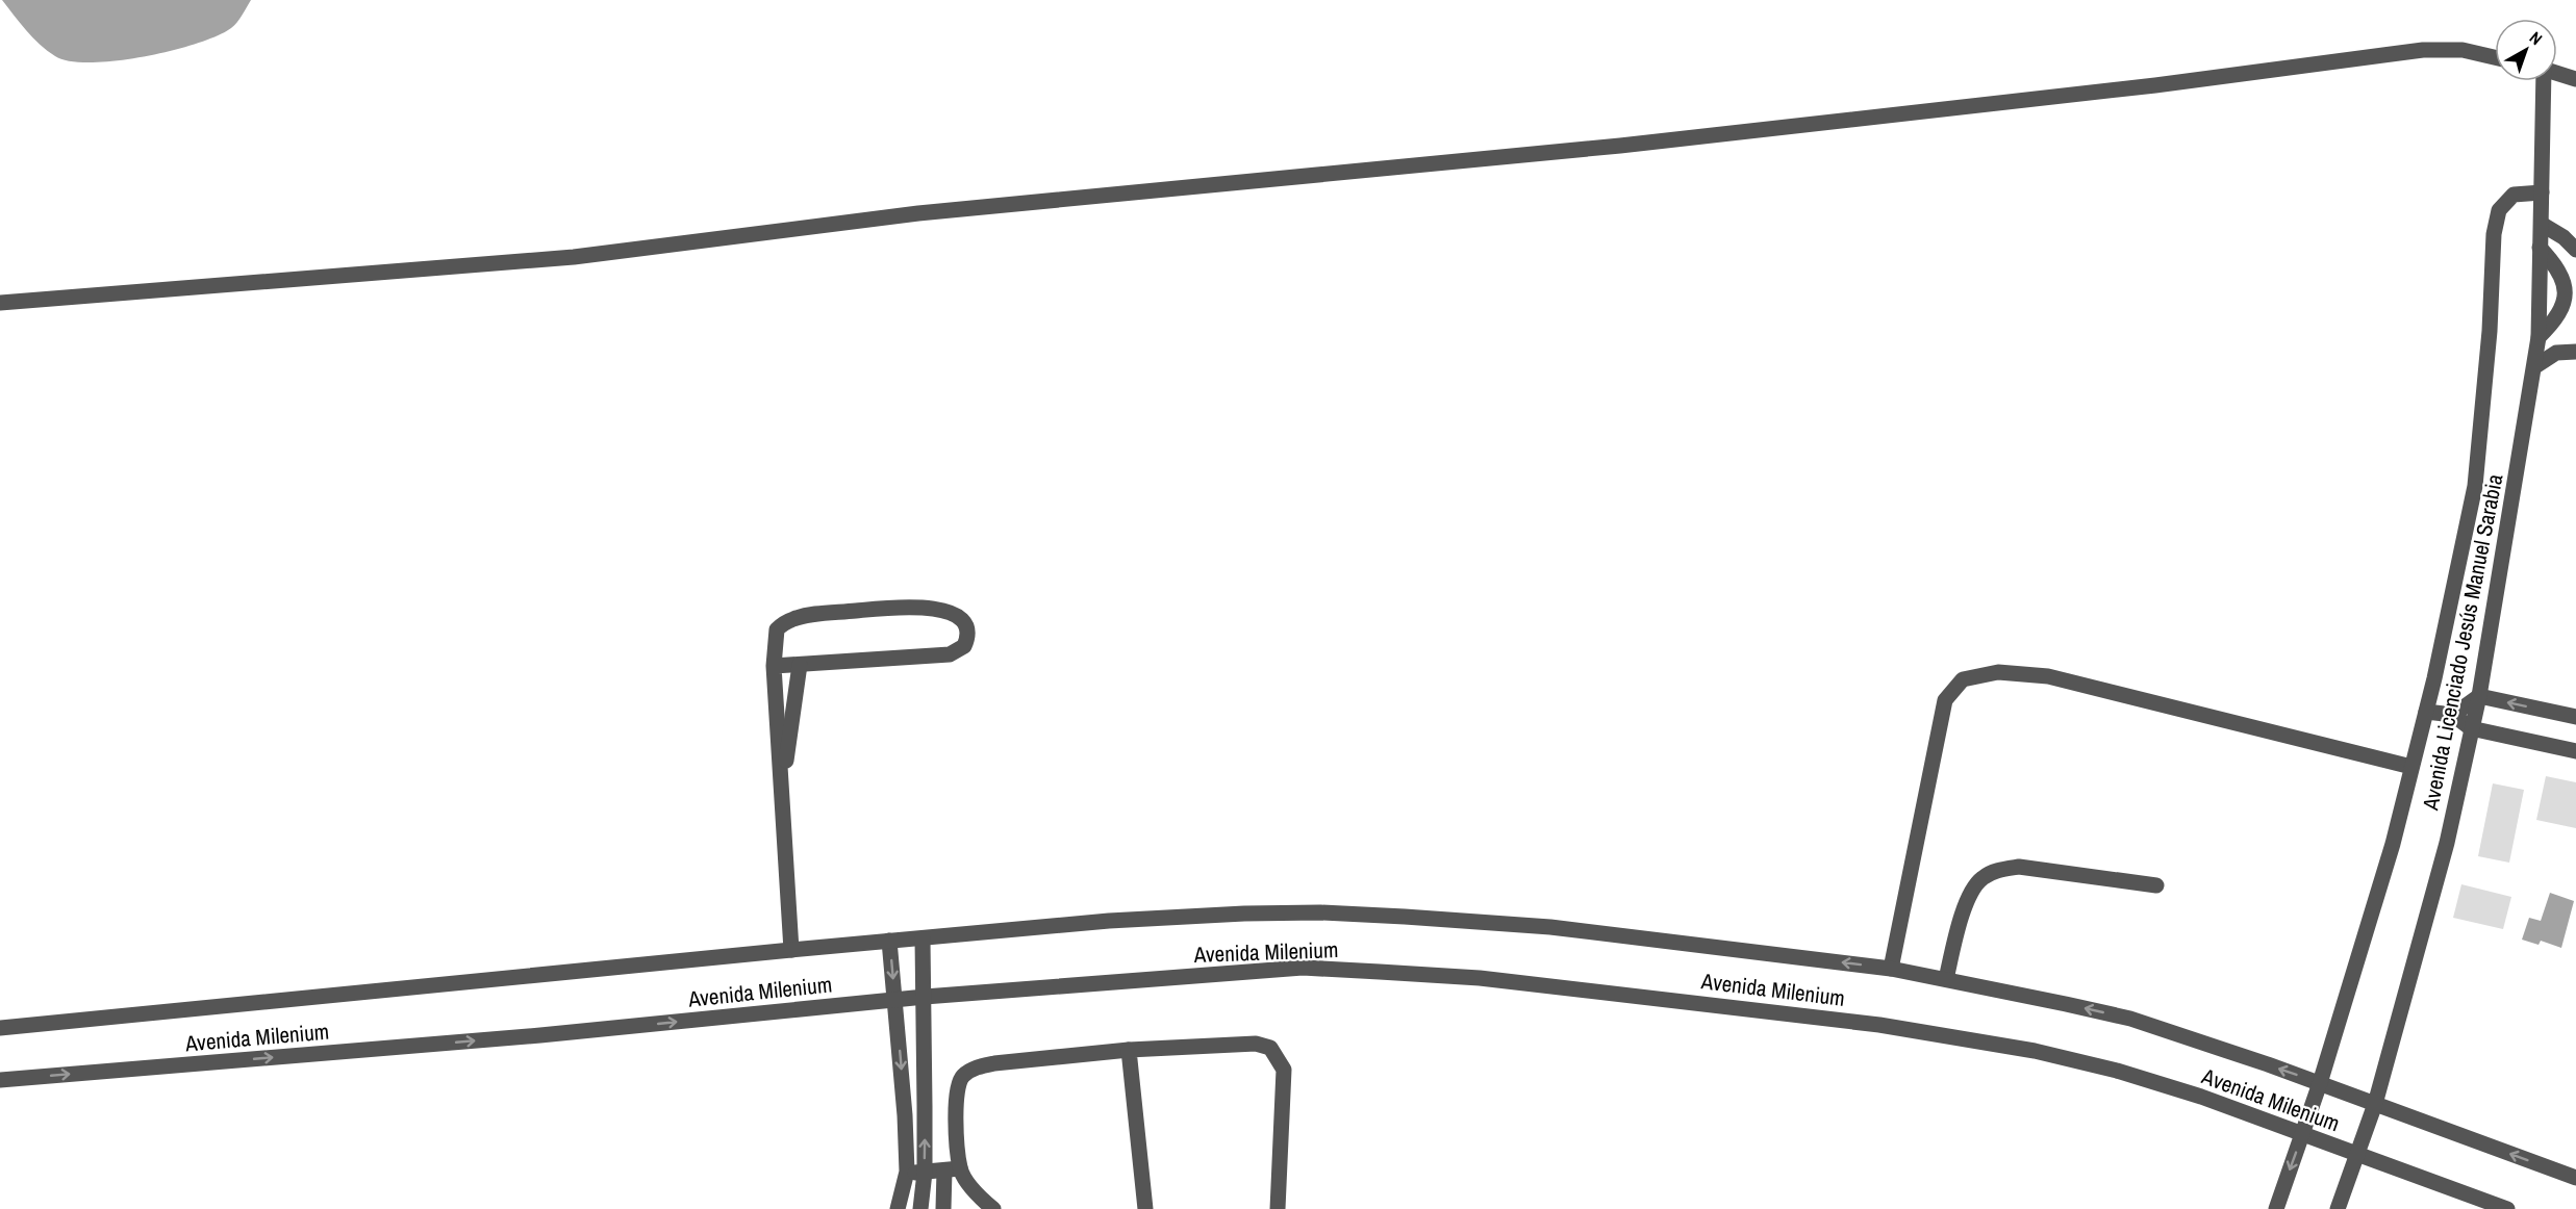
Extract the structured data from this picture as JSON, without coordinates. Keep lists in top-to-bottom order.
{
  "streets": {
    "street": ["Avenida Licenciado Jesús Manuel Sarabia", "Avenida Milenium"]
  },
  "crossings": [
    ["Avenida Licenciado Jesús Manuel Sarabia", "Avenida Milenium"]
  ],
  "north": "top right"
}
